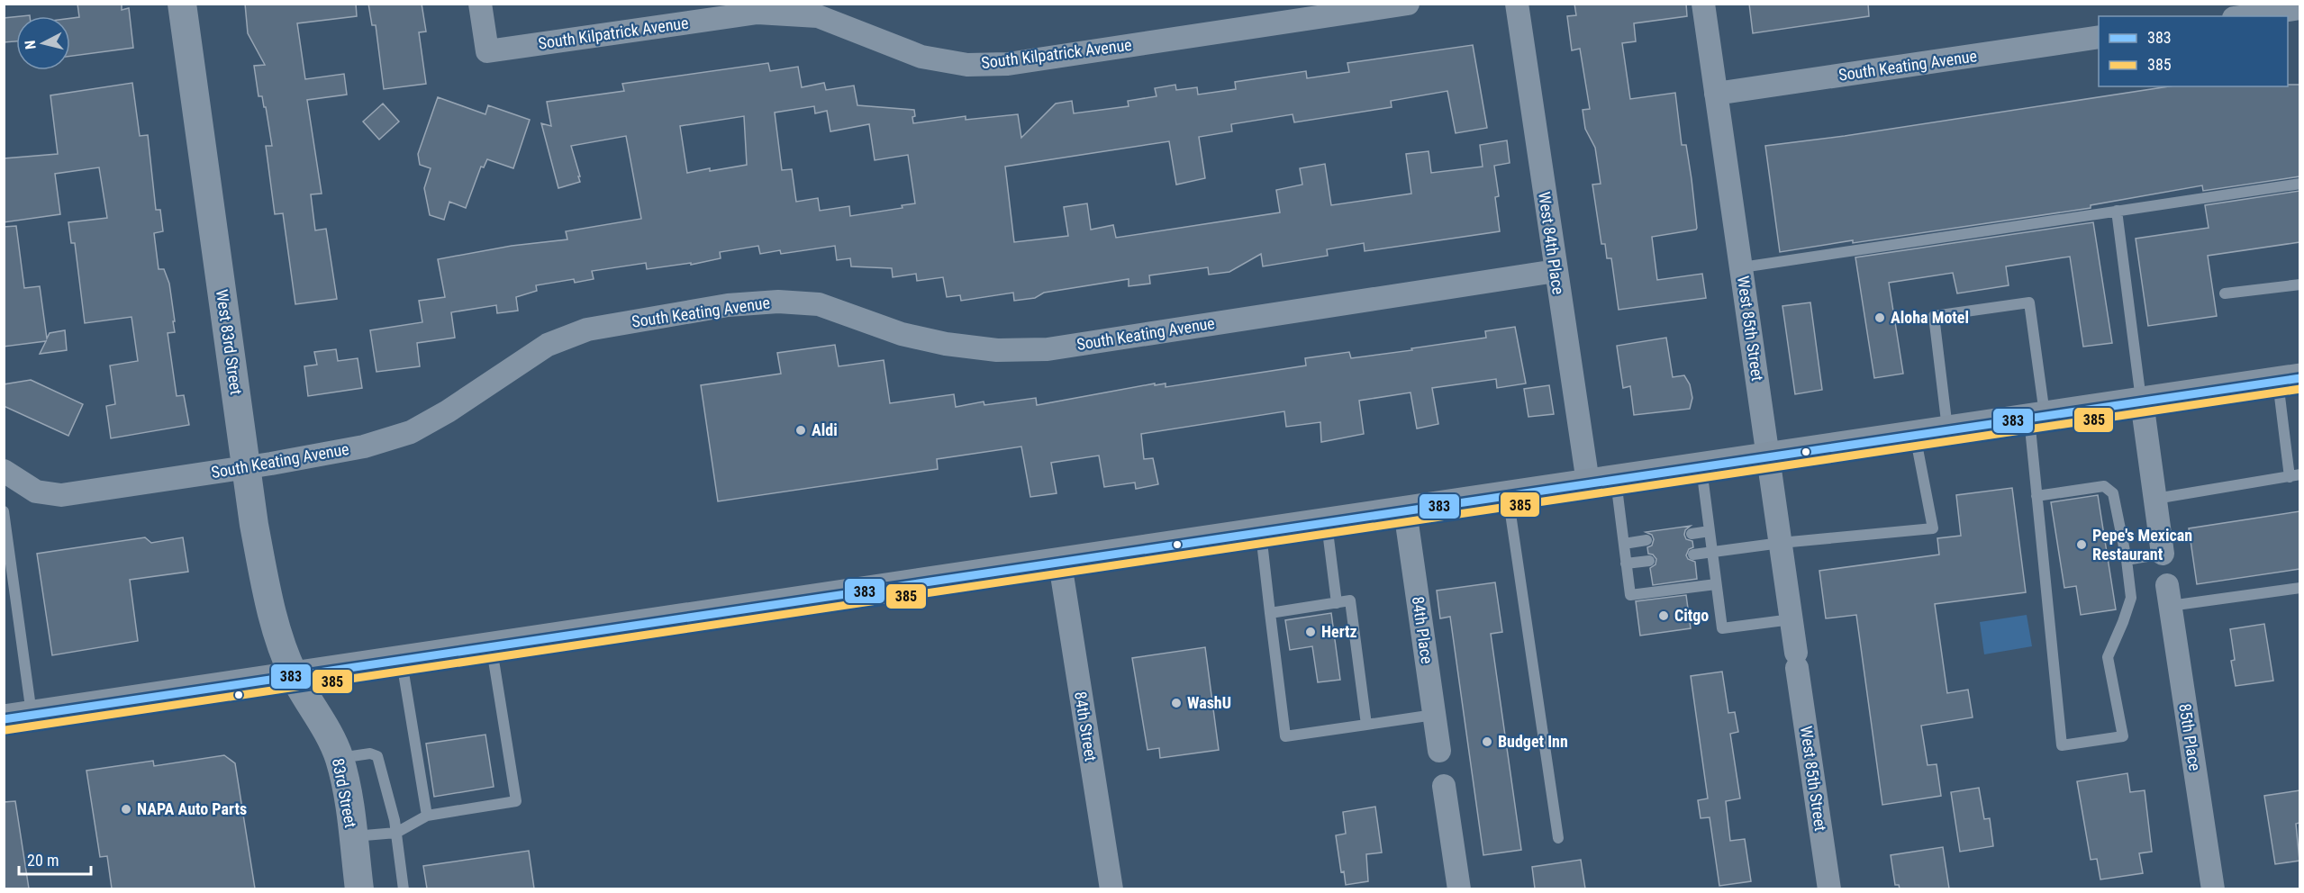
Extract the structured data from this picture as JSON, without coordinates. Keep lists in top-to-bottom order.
{
  "streets": {
    "street": [
      "South Kilpatrick Avenue",
      "South Keating Avenue",
      "West 84th Place",
      "West 85th Street",
      "West 83rd Street",
      "84th Place",
      "84th Street",
      "85th Place",
      "83rd Street"
    ]
  },
  "crossings": [
    ["South Keating Avenue", "West 84th Place"],
    ["South Keating Avenue", "West 85th Street"],
    ["South Keating Avenue", "West 83rd Street"],
    ["West 83rd Street", "83rd Street"]
  ],
  "places": [
    "Aloha Motel",
    "Aldi",
    "Pepe's Mexican Restaurant",
    "Citgo",
    "Hertz",
    "WashU",
    "Budget Inn",
    "NAPA Auto Parts"
  ],
  "lines": ["transit line 383", "transit line 385"],
  "legend": ["383", "385"],
  "scale_bar": "20 m",
  "north": "left"
}
